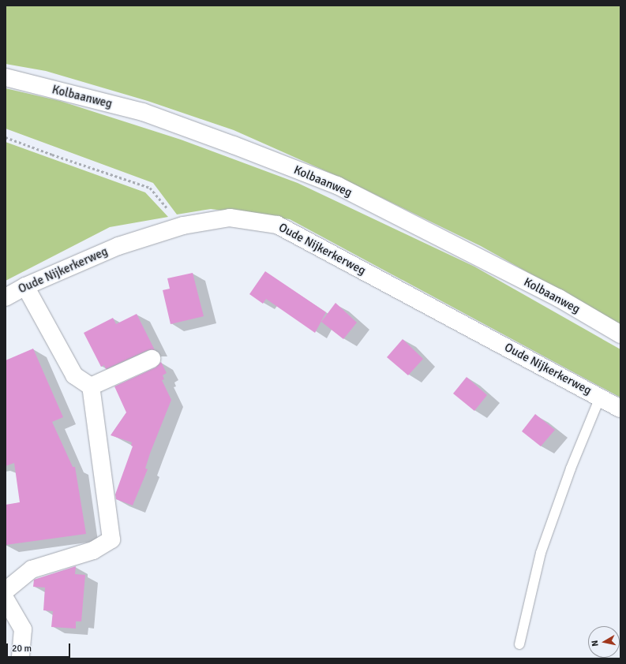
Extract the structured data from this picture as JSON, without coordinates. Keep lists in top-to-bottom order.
{
  "streets": {
    "street": ["Kolbaanweg", "Oude Nijkerkerweg"]
  },
  "scale_bar": "20 m",
  "north": "left"
}
